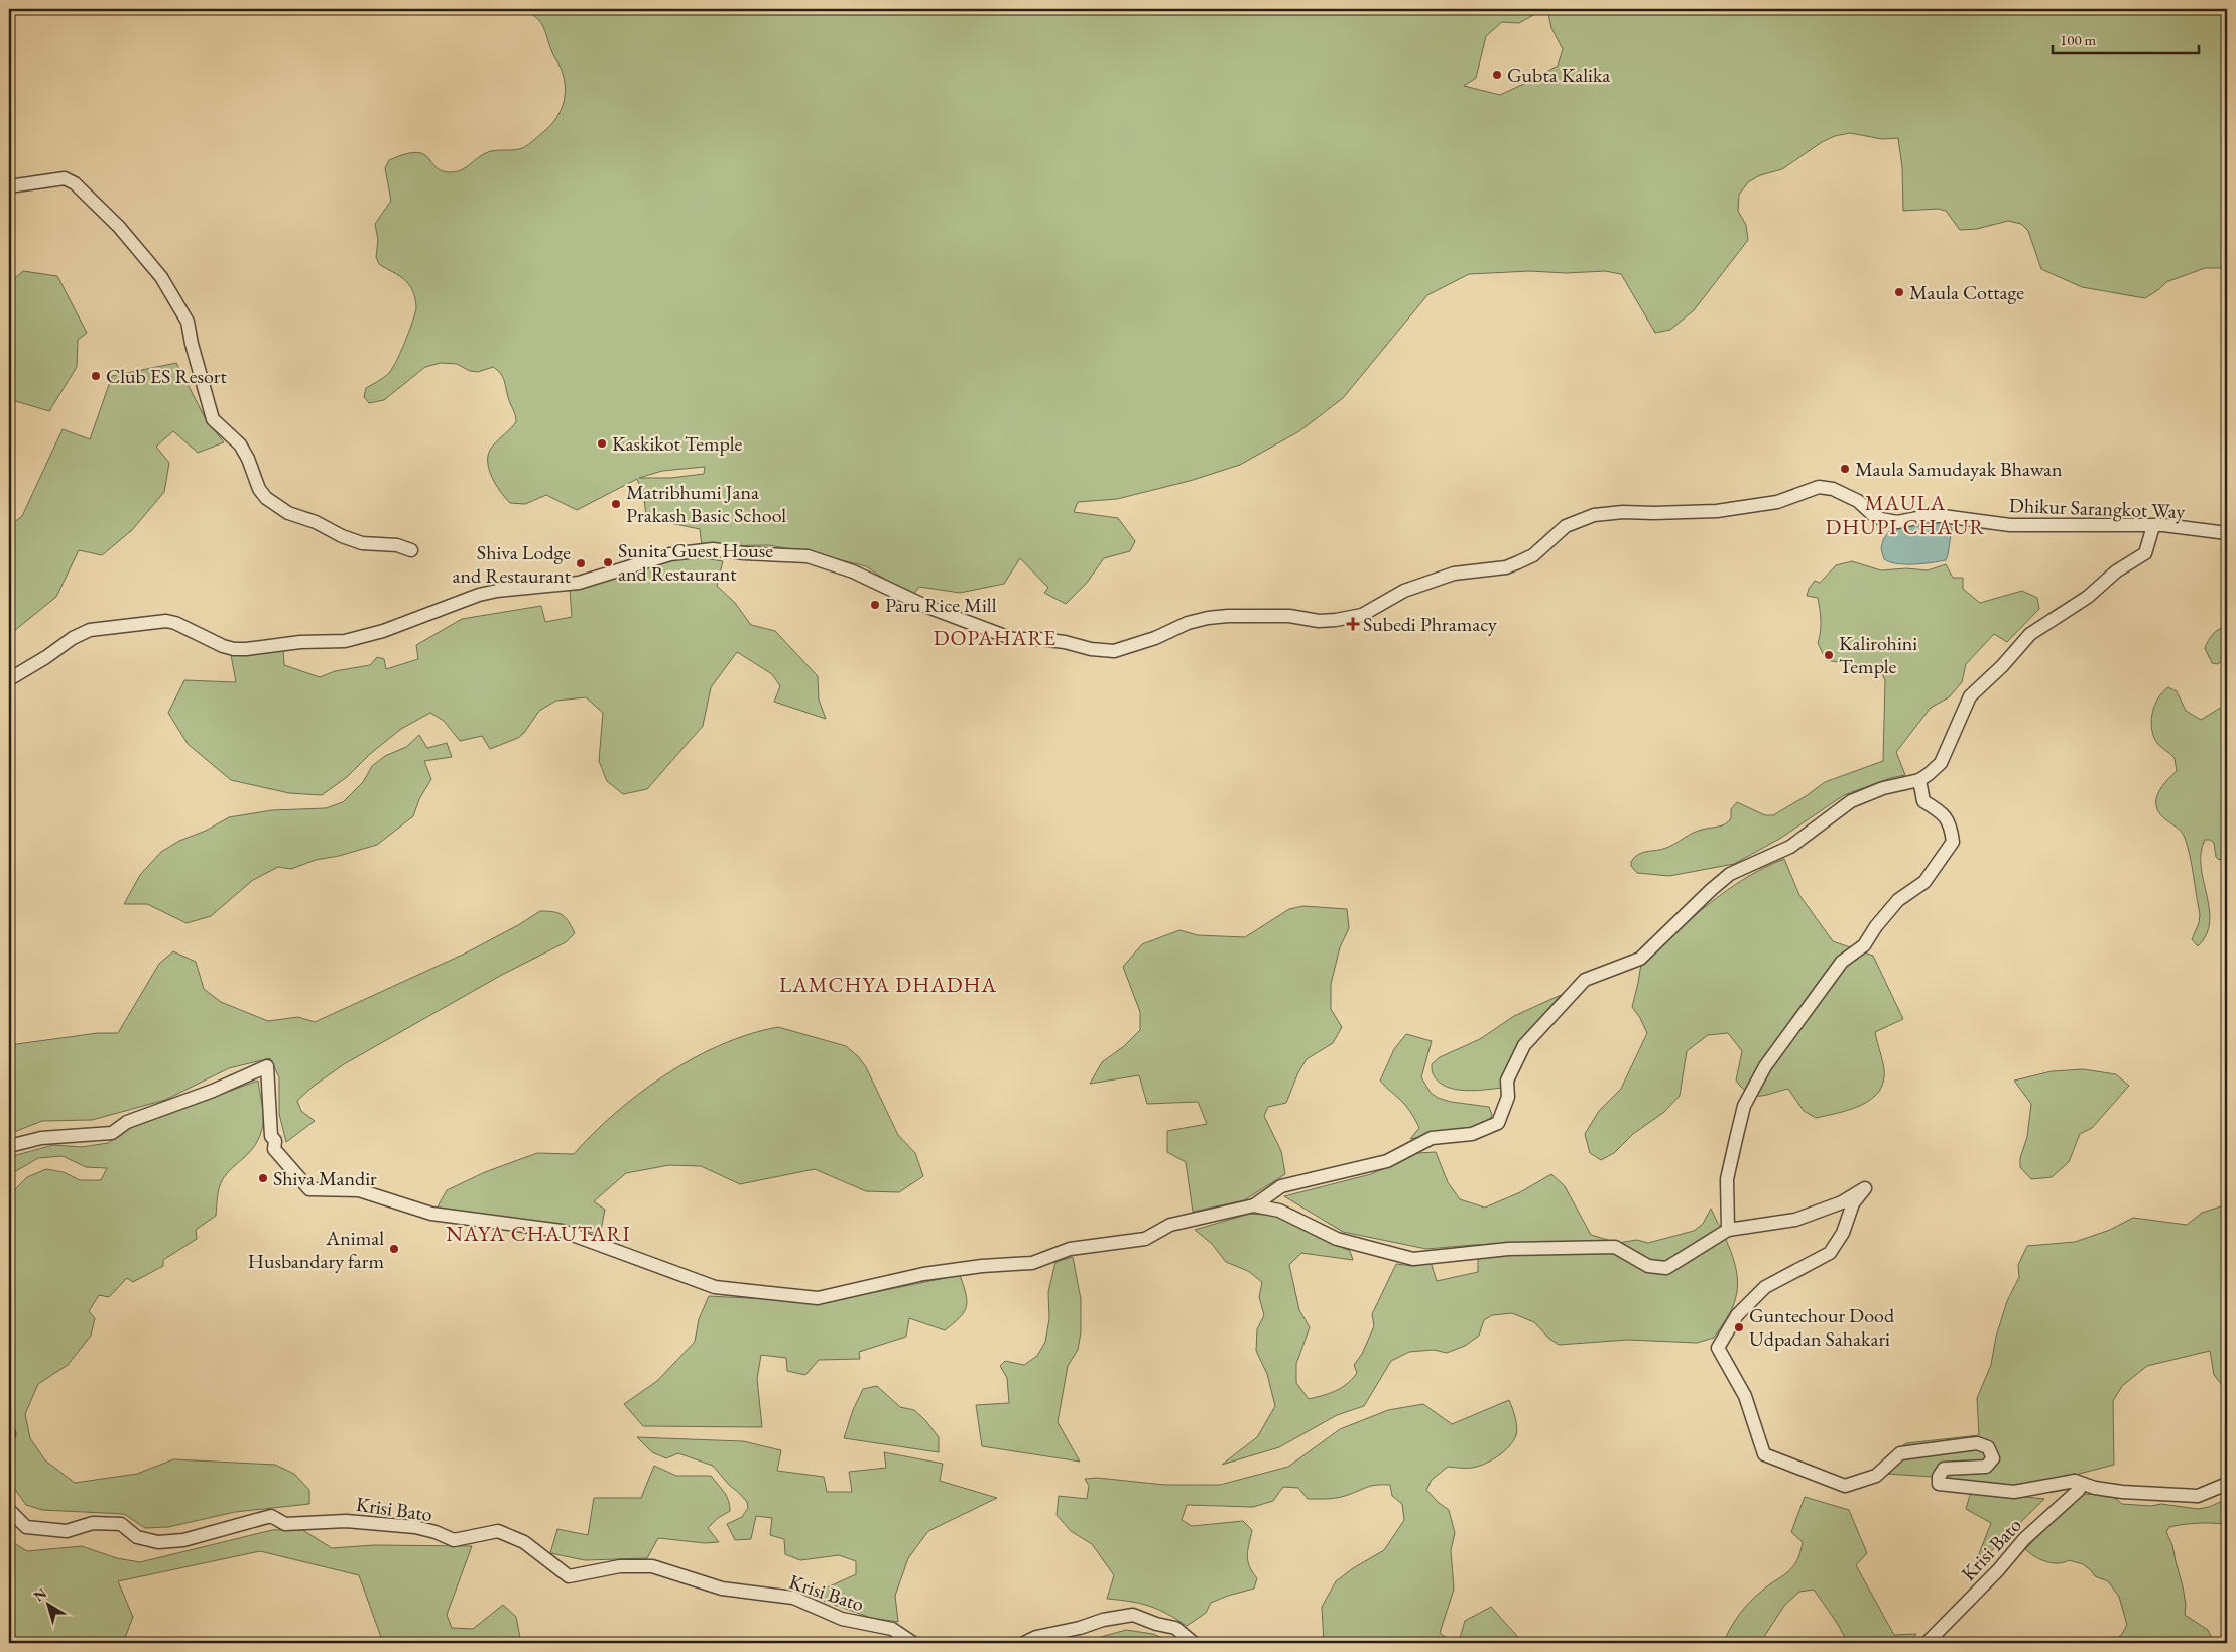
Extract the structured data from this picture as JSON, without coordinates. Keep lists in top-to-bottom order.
{
  "streets": {
    "street": ["Dhikur Sarangkot Way", "Krisi Bato"]
  },
  "districts": [
    "MAULA DHUPI CHAUR",
    "DOPAHARE",
    "LAMCHYA DHADHA",
    "NAYA CHAUTARI"
  ],
  "places": {
    "other": [
      "Gubta Kalika",
      "Maula Cottage",
      "Club ES Resort",
      "Kaskikot Temple",
      "Maula Samudayak Bhawan",
      "Matribhumi Jana Prakash Basic School",
      "Sunita Guest House and Restaurant",
      "Shiva Lodge and Restaurant",
      "Paru Rice Mill",
      "Kalirohini Temple",
      "Shiva Mandir",
      "Animal Husbandary farm",
      "Guntechour Dood Udpadan Sahakari"
    ],
    "health": ["Subedi Phramacy"]
  },
  "scale_bar": "100 m",
  "north": "top left"
}
